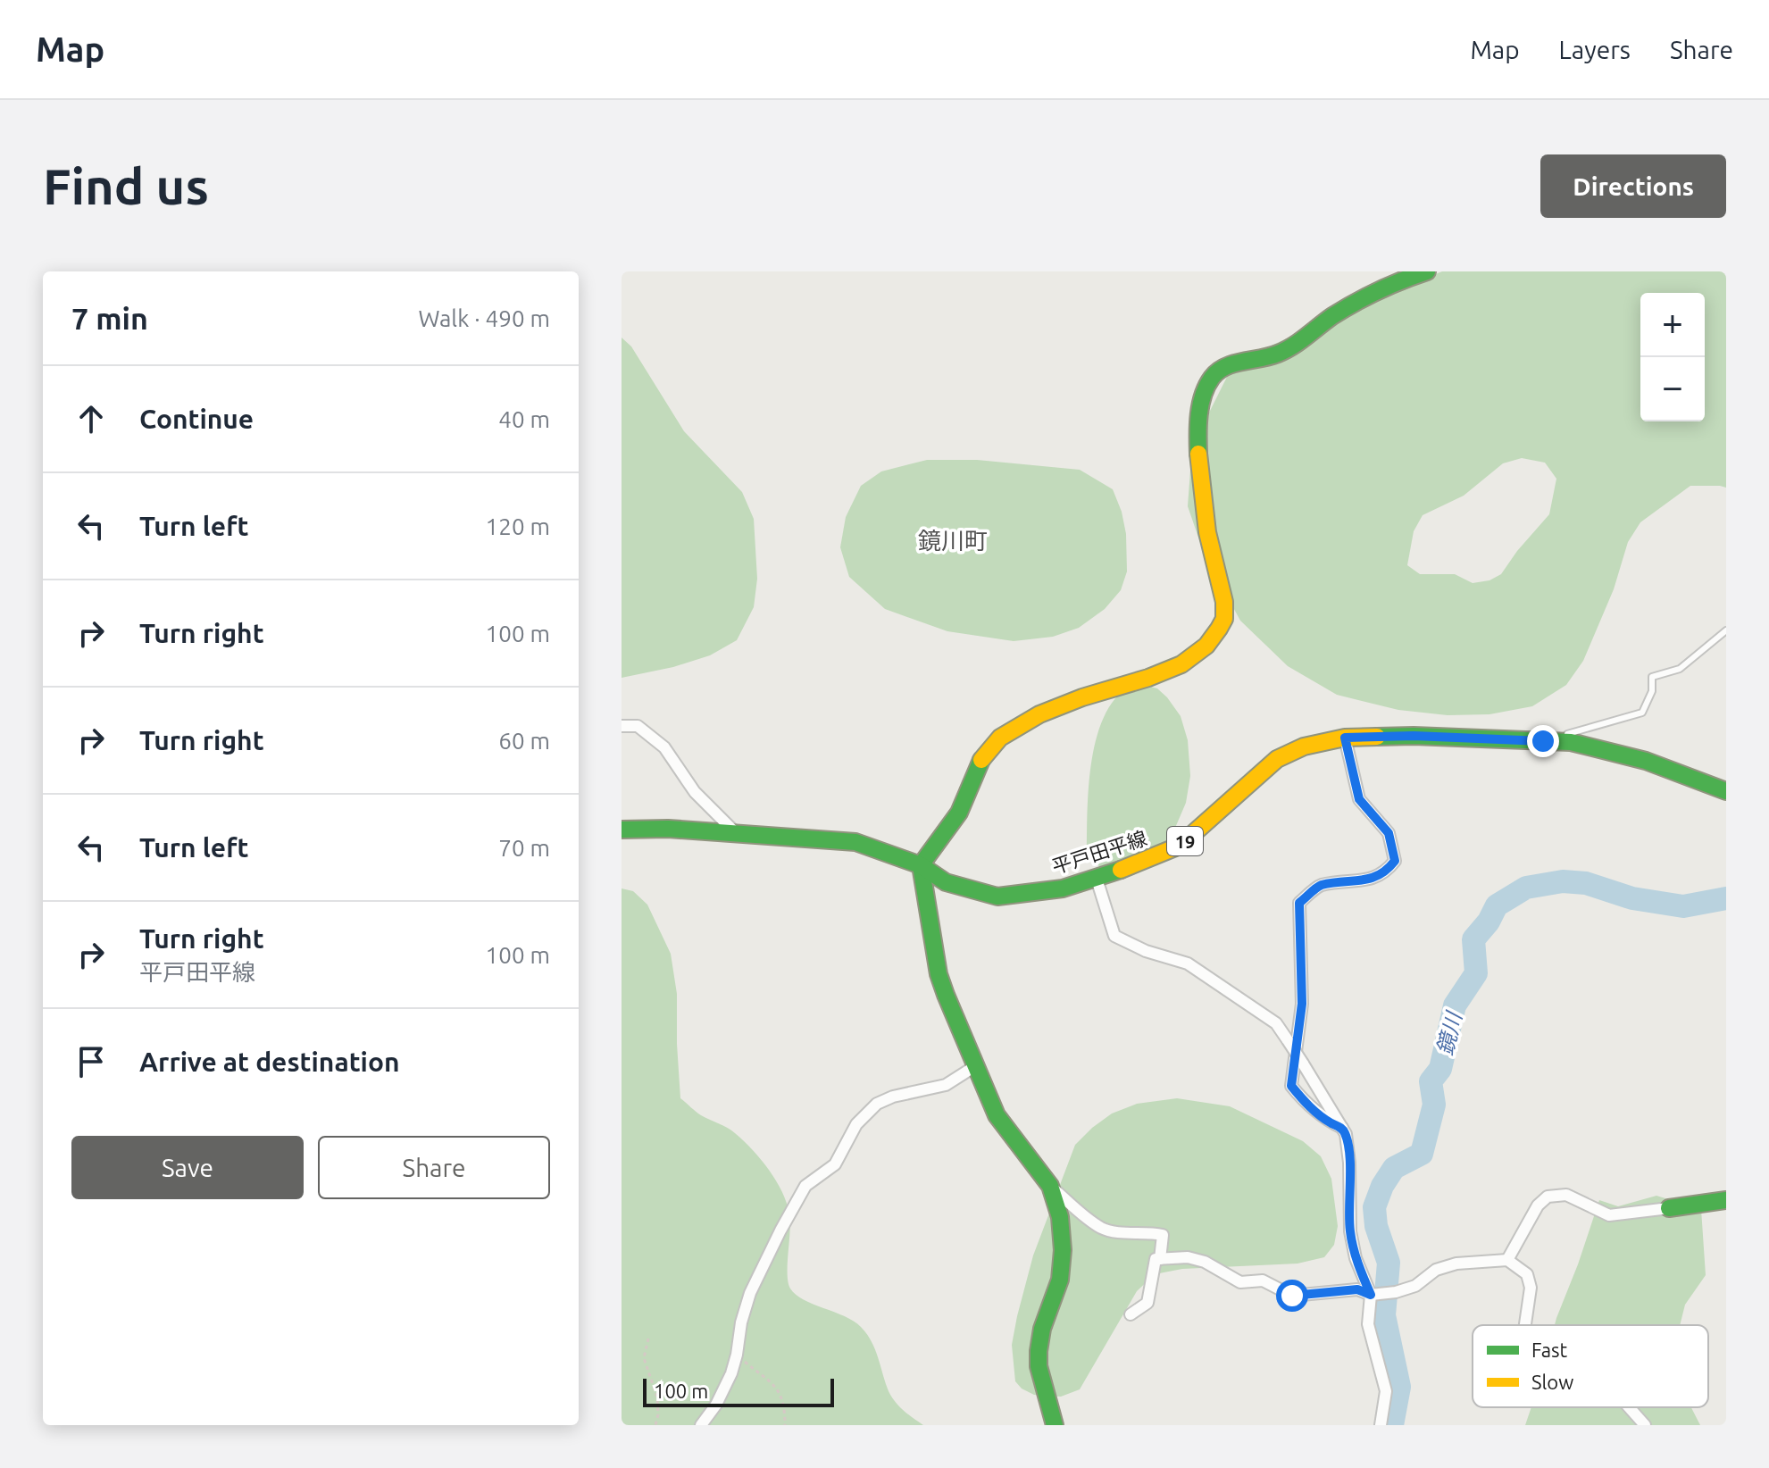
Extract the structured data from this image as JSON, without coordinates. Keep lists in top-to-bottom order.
{
  "streets": {
    "street": ["19", "平戸田平線"]
  },
  "districts": ["鏡川町"],
  "water": ["鏡川"],
  "legend": ["Fast", "Slow"],
  "scale_bar": "100 m",
  "page": {
    "header": "Map",
    "nav": ["Map", "Layers", "Share"],
    "buttons": [
      "Directions",
      ["Save", "Share"]
    ],
    "title": "Find us",
    "heading": ["7 min", "Walk · 490 m"],
    "map_buttons": ["+", "−"],
    "list": [
      ["Continue", "40 m"],
      ["Turn left", "120 m"],
      ["Turn right", "100 m"],
      ["Turn right", "60 m"],
      ["Turn left", "70 m"],
      ["Turn right", "平戸田平線", "100 m"],
      "Arrive at destination"
    ],
    "scale": "100 m"
  }
}
